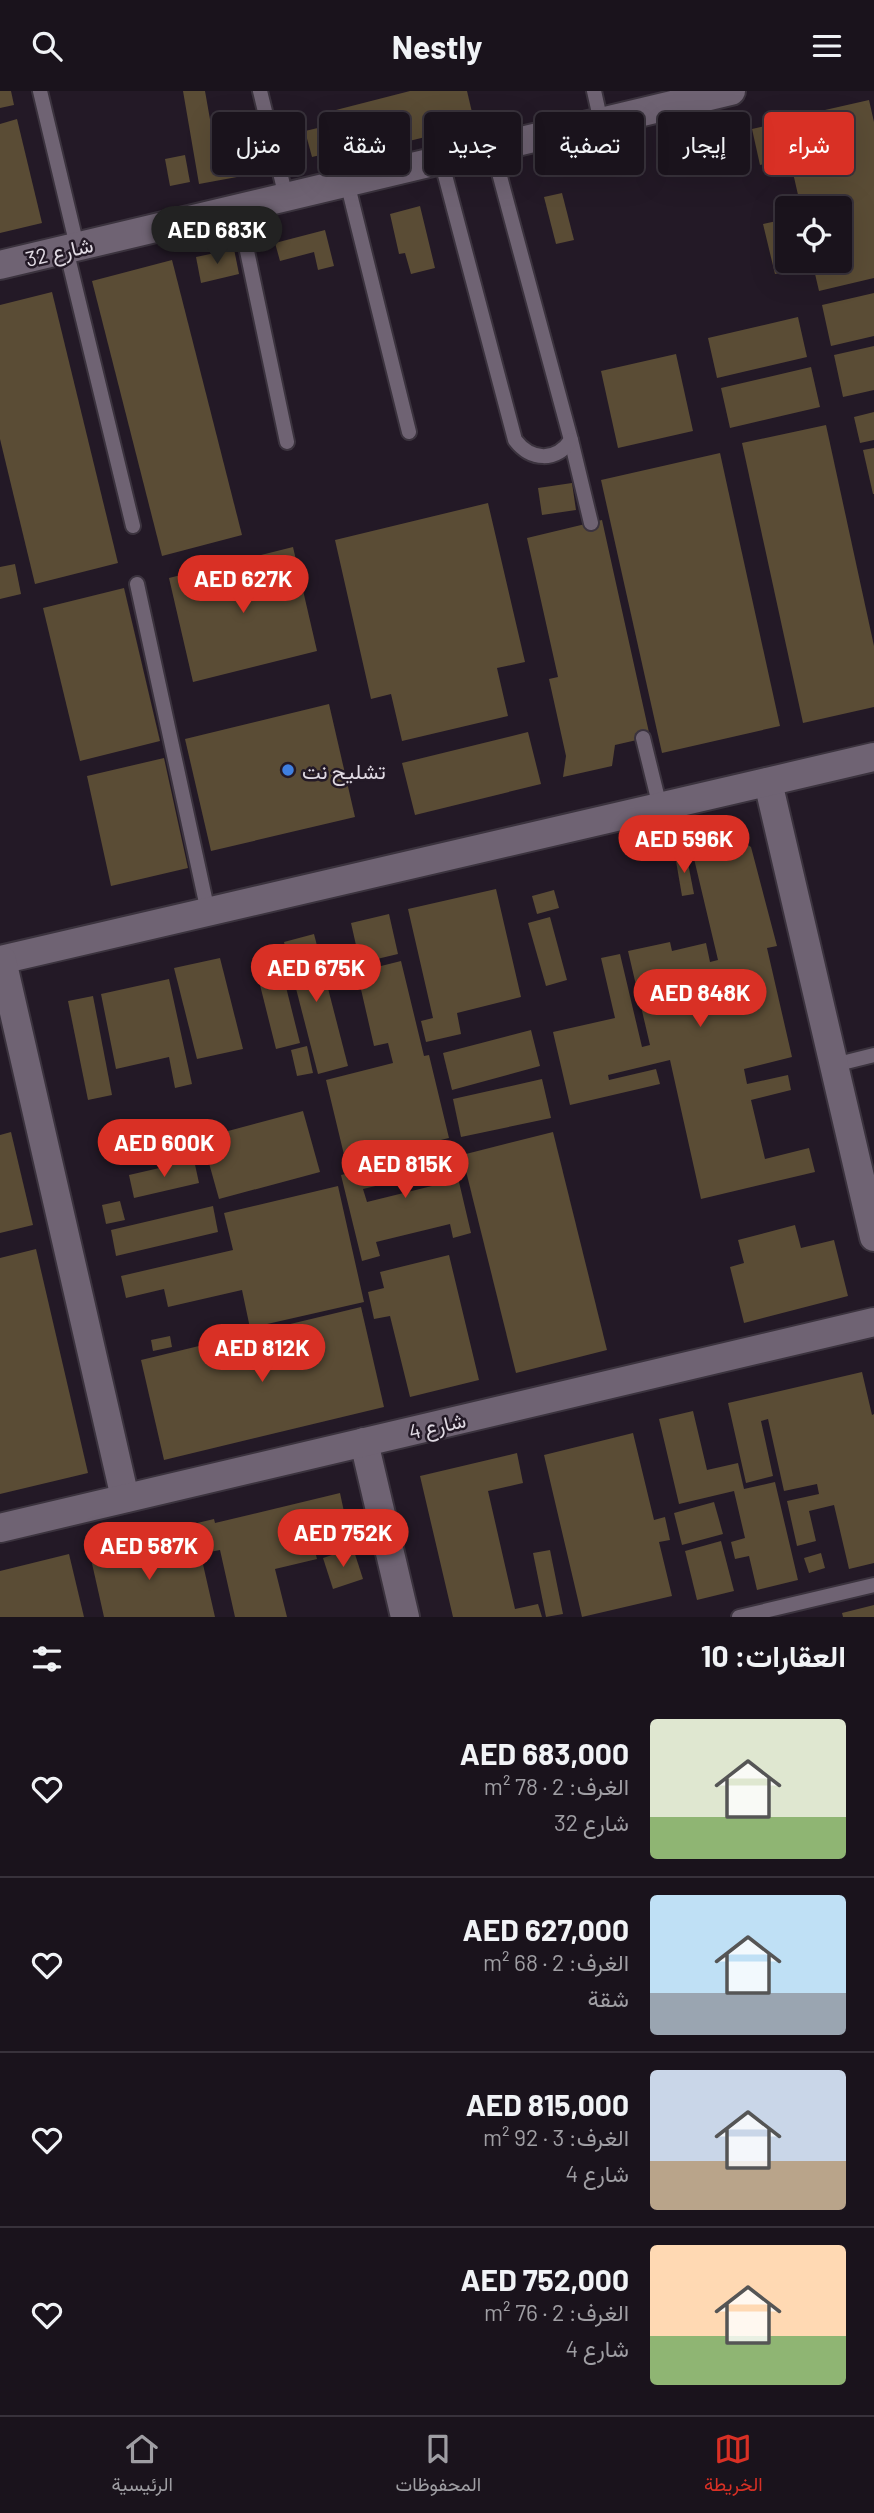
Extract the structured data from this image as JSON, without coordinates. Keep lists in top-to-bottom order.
{
  "streets": {
    "street": ["شارع 32", "شارع 4"]
  },
  "places": ["تشليح نت"],
  "page": {
    "header": "Nestly",
    "chip": [
      "شراء",
      "إيجار",
      "تصفية",
      "جديد",
      "شقة",
      "منزل"
    ],
    "price": [
      "AED 683K",
      "AED 627K",
      "AED 596K",
      "AED 675K",
      "AED 848K",
      "AED 600K",
      "AED 815K",
      "AED 812K",
      "AED 752K",
      "AED 587K"
    ],
    "heading": "العقارات: 10",
    "list": [
      {
        "name": "AED 683,000",
        "note": "الغرف: 2 · 78 m² · شارع 32"
      },
      {
        "name": "AED 627,000",
        "note": "الغرف: 2 · 68 m² · شقة"
      },
      {
        "name": "AED 815,000",
        "note": "الغرف: 3 · 92 m² · شارع 4"
      },
      {
        "name": "AED 752,000",
        "note": "الغرف: 2 · 76 m² · شارع 4"
      }
    ],
    "tabs": ["الخريطة", "المحفوظات", "الرئيسية"]
  }
}
